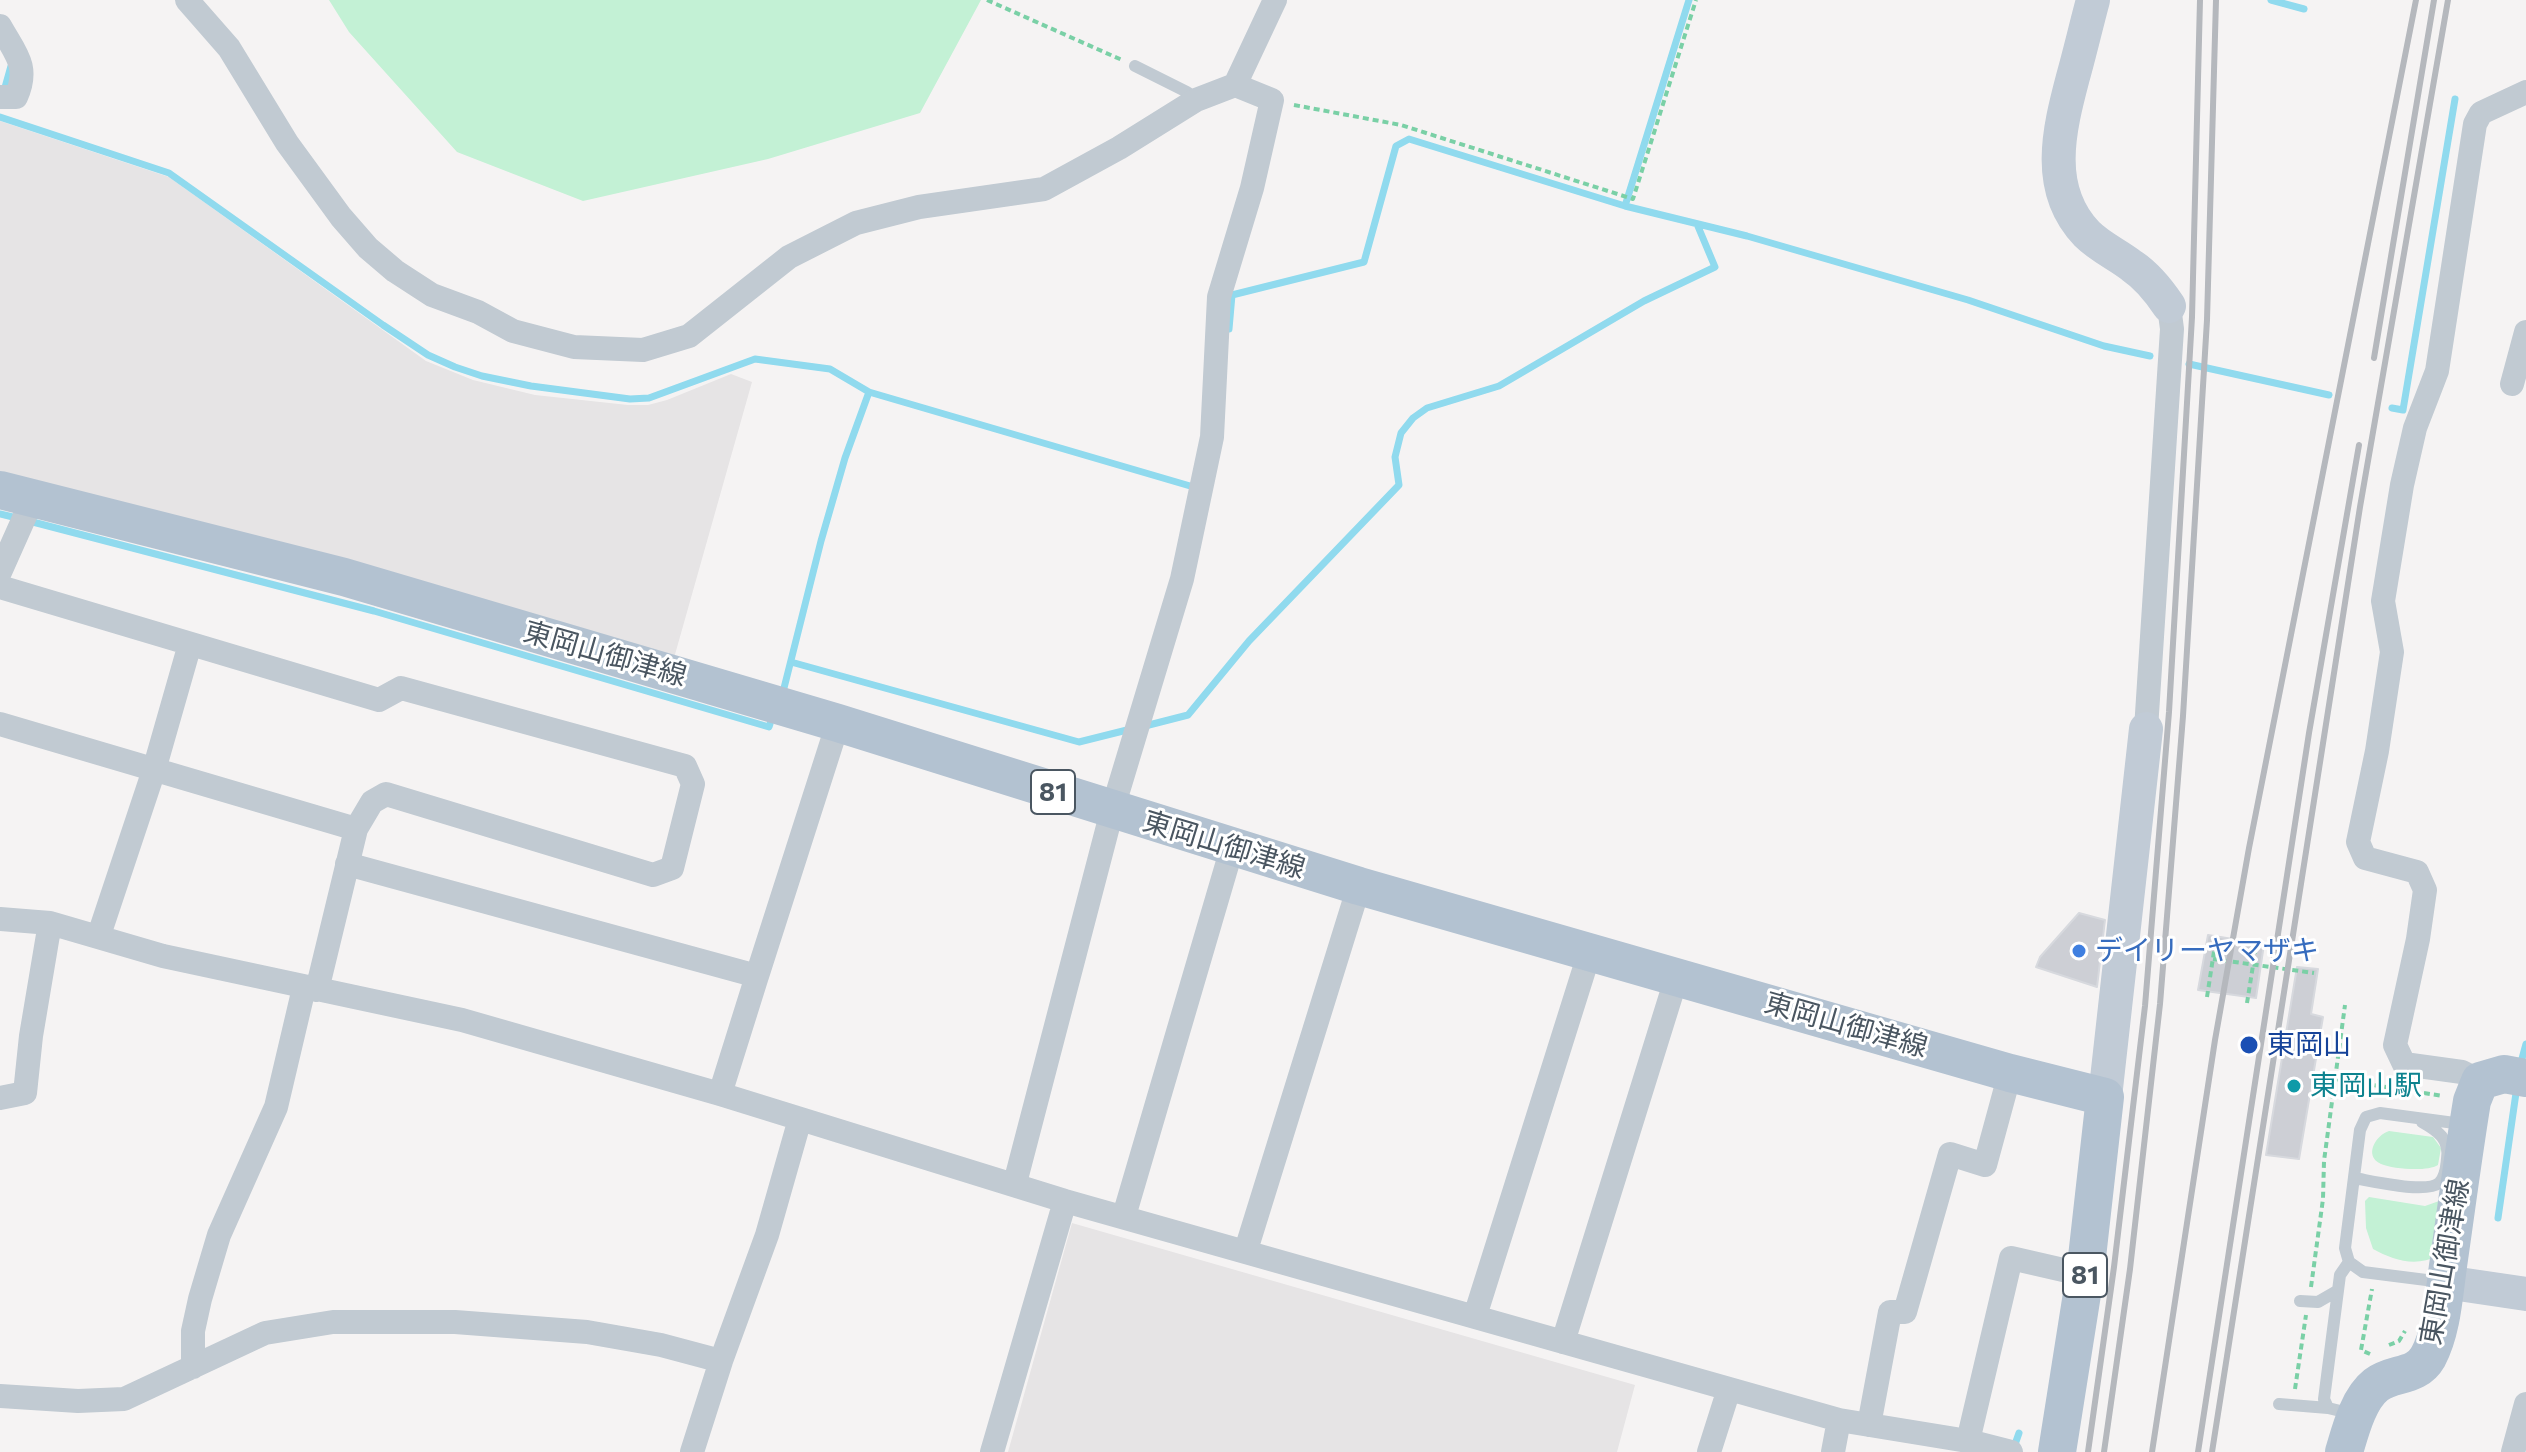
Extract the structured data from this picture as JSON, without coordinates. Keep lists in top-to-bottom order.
{
  "streets": {
    "main road": ["東岡山御津線", "81"]
  },
  "crossings": [
    ["東岡山御津線", "81"]
  ],
  "places": ["デイリーヤマザキ", "東岡山", "東岡山駅"]
}
